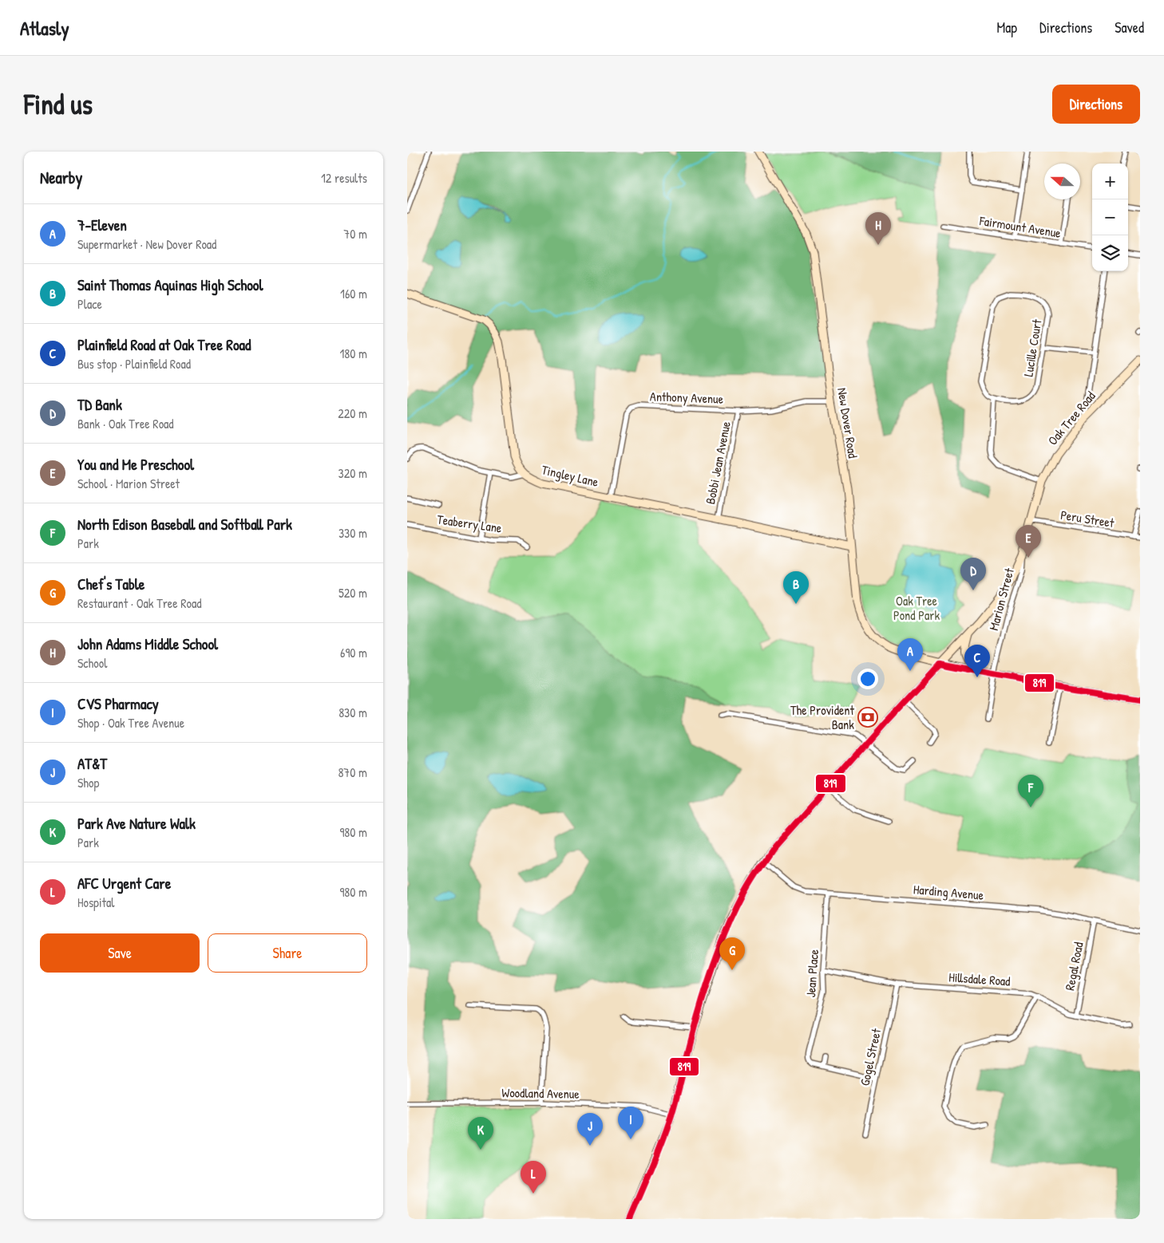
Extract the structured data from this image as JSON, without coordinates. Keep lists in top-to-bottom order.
{
  "streets": {
    "street": [
      "Fairmount Avenue",
      "Lucille Court",
      "Anthony Avenue",
      "Oak Tree Road",
      "New Dover Road",
      "Bobbi Jean Avenue",
      "Tingley Lane",
      "Peru Street",
      "Teaberry Lane",
      "Marion Street",
      "Harding Avenue",
      "Regal Road",
      "Jean Place",
      "Hillsdale Road",
      "Gogel Street",
      "Woodland Avenue"
    ]
  },
  "crossings": [
    ["Anthony Avenue", "New Dover Road"],
    ["Anthony Avenue", "Bobbi Jean Avenue"],
    ["Anthony Avenue", "Tingley Lane"],
    ["Oak Tree Road", "New Dover Road"],
    ["Oak Tree Road", "Peru Street"],
    ["Oak Tree Road", "Marion Street"],
    ["Oak Tree Road", "Harding Avenue"],
    ["Oak Tree Road", "Woodland Avenue"],
    ["New Dover Road", "Tingley Lane"],
    ["New Dover Road", "Marion Street"],
    ["Bobbi Jean Avenue", "Tingley Lane"],
    ["Harding Avenue", "Regal Road"],
    ["Harding Avenue", "Jean Place"],
    ["Regal Road", "Hillsdale Road"],
    ["Jean Place", "Hillsdale Road"],
    ["Hillsdale Road", "Gogel Street"]
  ],
  "parks": ["Oak Tree Pond Park"],
  "places": {
    "bank": ["The Provident Bank"]
  },
  "lines": ["transit line 819"],
  "north": "left",
  "page": {
    "header": "Atlasly",
    "nav": ["Map", "Directions", "Saved"],
    "buttons": [
      "Directions",
      ["Save", "Share"]
    ],
    "title": "Find us",
    "heading": ["Nearby", "12 results"],
    "map_buttons": ["+", "−"],
    "list": [
      {
        "mark": "A",
        "name": "7-Eleven",
        "note": "Supermarket · New Dover Road",
        "value": "70 m"
      },
      {
        "mark": "B",
        "name": "Saint Thomas Aquinas High School",
        "note": "Place",
        "value": "160 m"
      },
      {
        "mark": "C",
        "name": "Plainfield Road at Oak Tree Road",
        "note": "Bus stop · Plainfield Road",
        "value": "180 m"
      },
      {
        "mark": "D",
        "name": "TD Bank",
        "note": "Bank · Oak Tree Road",
        "value": "220 m"
      },
      {
        "mark": "E",
        "name": "You and Me Preschool",
        "note": "School · Marion Street",
        "value": "320 m"
      },
      {
        "mark": "F",
        "name": "North Edison Baseball and Softball Park",
        "note": "Park",
        "value": "330 m"
      },
      {
        "mark": "G",
        "name": "Chef's Table",
        "note": "Restaurant · Oak Tree Road",
        "value": "520 m"
      },
      {
        "mark": "H",
        "name": "John Adams Middle School",
        "note": "School",
        "value": "690 m"
      },
      {
        "mark": "I",
        "name": "CVS Pharmacy",
        "note": "Shop · Oak Tree Avenue",
        "value": "830 m"
      },
      {
        "mark": "J",
        "name": "AT&T",
        "note": "Shop",
        "value": "870 m"
      },
      {
        "mark": "K",
        "name": "Park Ave Nature Walk",
        "note": "Park",
        "value": "980 m"
      },
      {
        "mark": "L",
        "name": "AFC Urgent Care",
        "note": "Hospital",
        "value": "980 m"
      }
    ],
    "pins": [
      "H",
      "E",
      "D",
      "B",
      "A",
      "C",
      "F",
      "G",
      "I",
      "J",
      "K",
      "L"
    ]
  }
}
